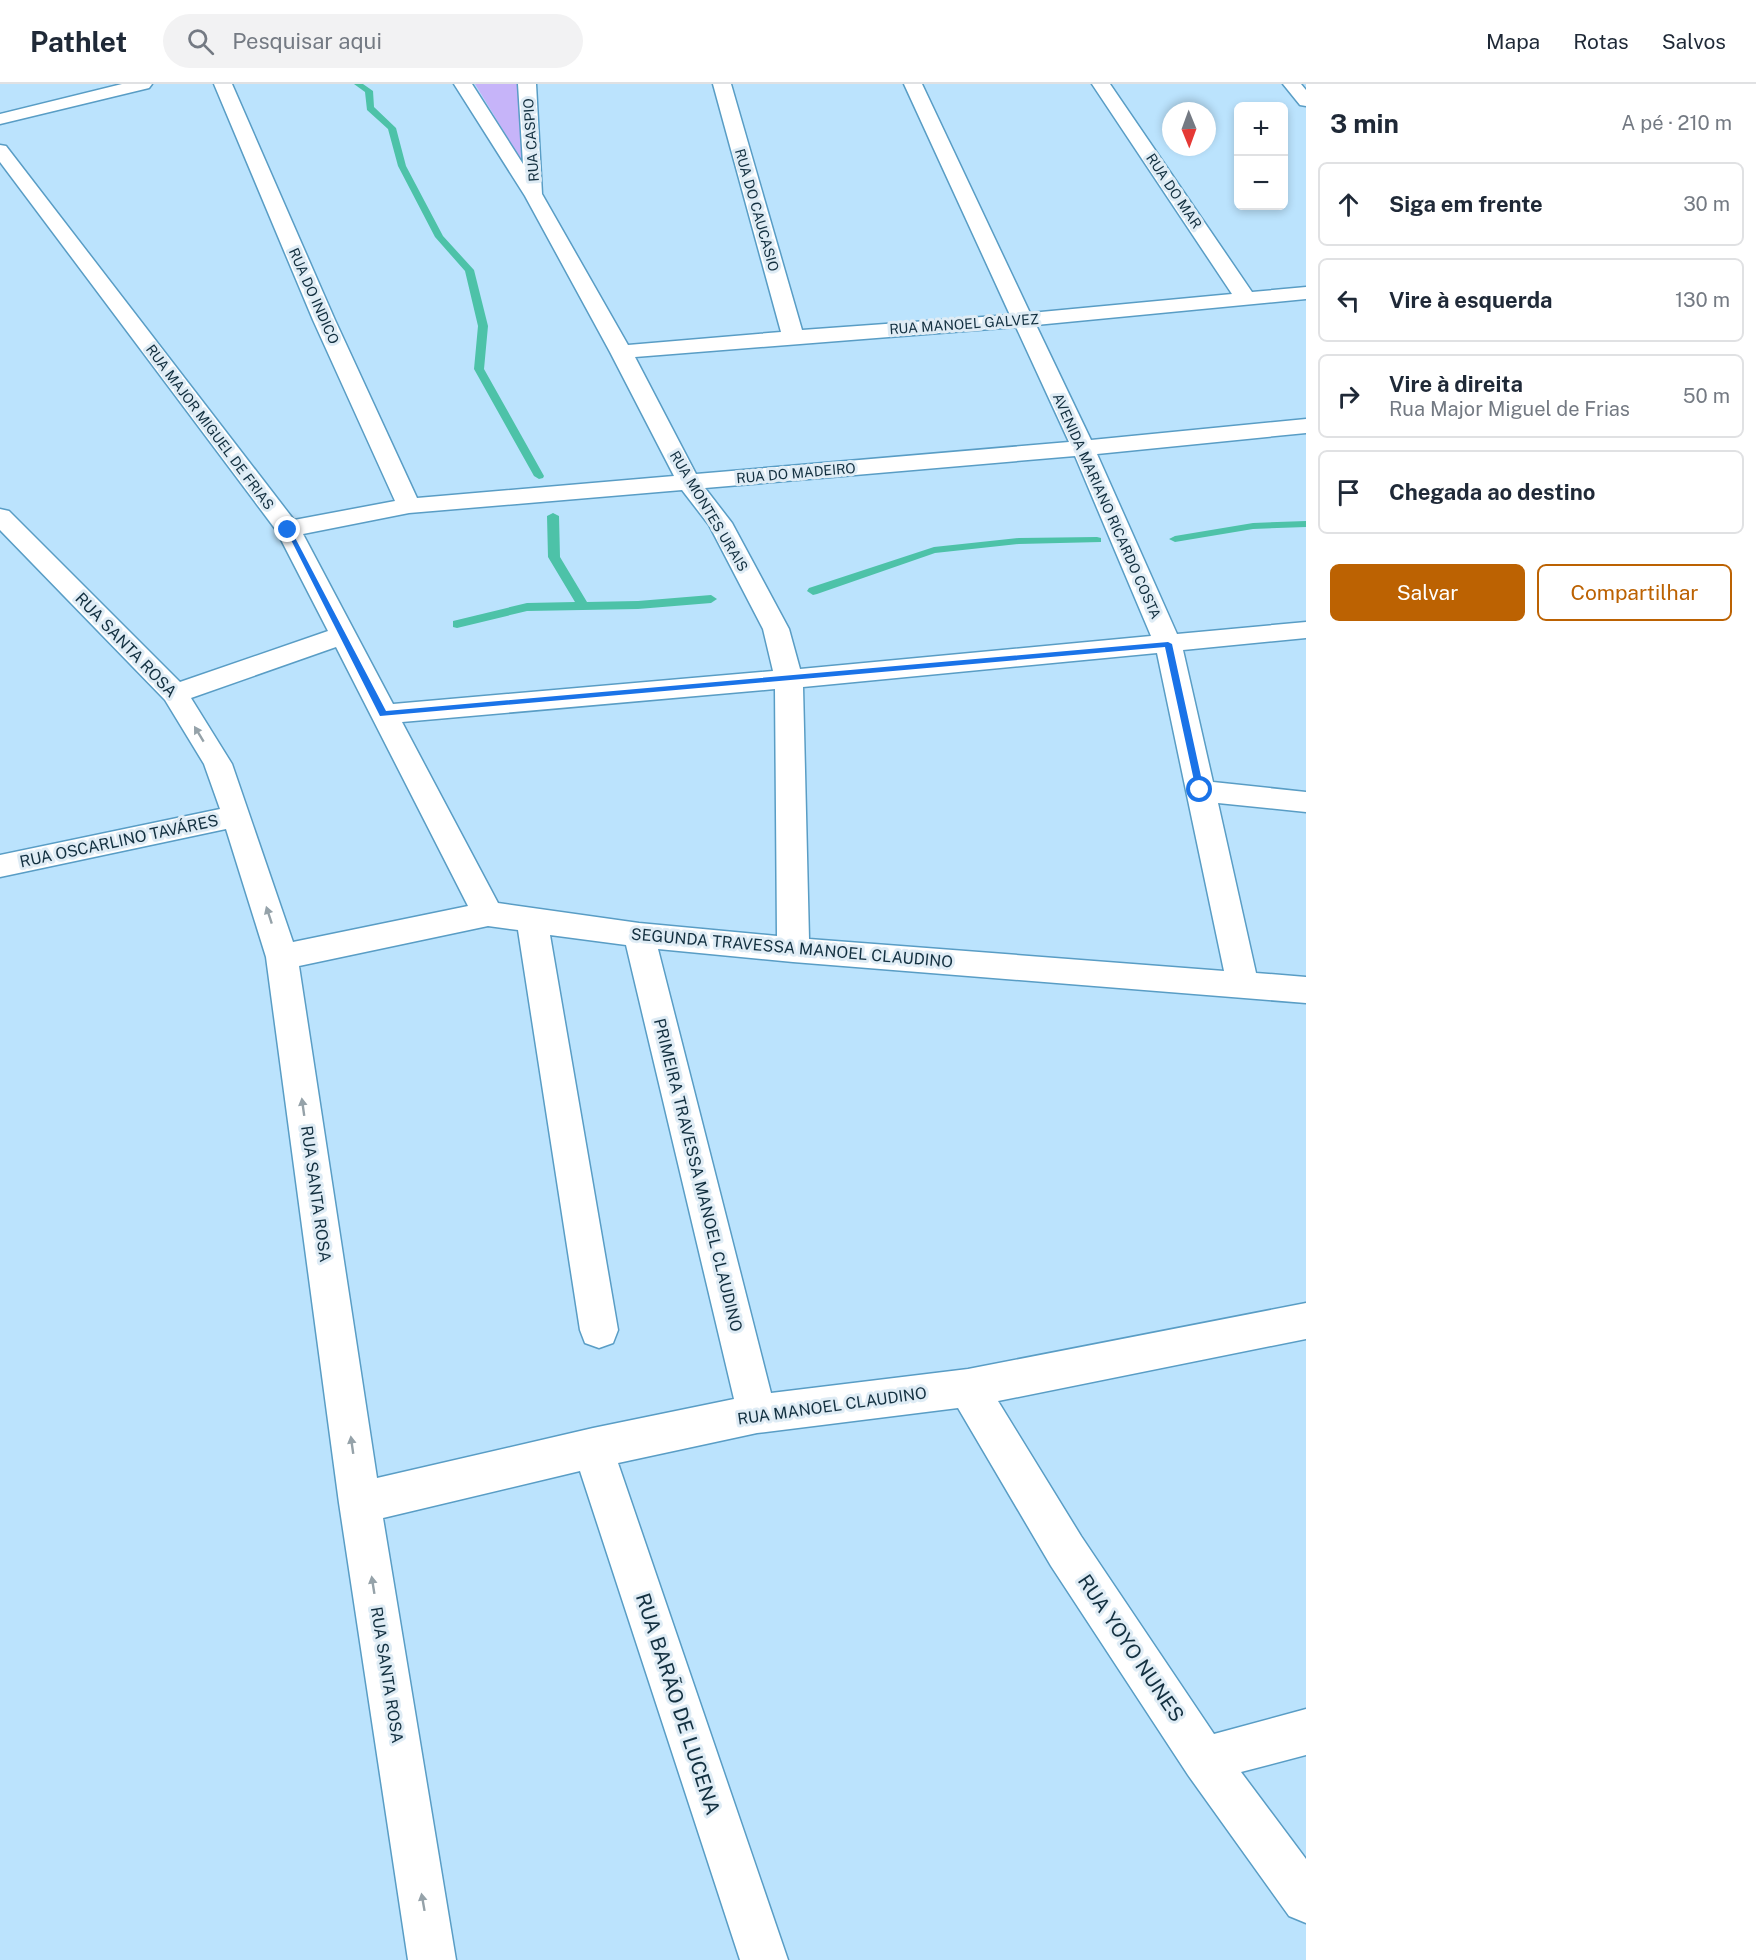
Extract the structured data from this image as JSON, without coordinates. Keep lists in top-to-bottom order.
{
  "streets": {
    "street": [
      "RUA CASPIO",
      "RUA DO MAR",
      "RUA DO CAUCASIO",
      "RUA DO INDICO",
      "RUA MANOEL GALVEZ",
      "RUA MAJOR MIGUEL DE FRIAS",
      "RUA DO MADEIRO",
      "AVENIDA MARIANO RICARDO COSTA",
      "RUA MONTES URAIS",
      "RUA SANTA ROSA",
      "RUA OSCARLINO TAVÁRES",
      "SEGUNDA TRAVESSA MANOEL CLAUDINO",
      "PRIMEIRA TRAVESSA MANOEL CLAUDINO",
      "RUA MANOEL CLAUDINO",
      "RUA YOYO NUNES",
      "RUA BARÃO DE LUCENA"
    ]
  },
  "crossings": [
    ["RUA CASPIO", "RUA MONTES URAIS"],
    ["RUA DO MAR", "RUA MANOEL GALVEZ"],
    ["RUA DO CAUCASIO", "RUA MANOEL GALVEZ"],
    ["RUA DO INDICO", "RUA DO MADEIRO"],
    ["RUA MANOEL GALVEZ", "AVENIDA MARIANO RICARDO COSTA"],
    ["RUA MANOEL GALVEZ", "RUA MONTES URAIS"],
    ["RUA MAJOR MIGUEL DE FRIAS", "RUA DO MADEIRO"],
    ["RUA MAJOR MIGUEL DE FRIAS", "SEGUNDA TRAVESSA MANOEL CLAUDINO"],
    ["RUA DO MADEIRO", "AVENIDA MARIANO RICARDO COSTA"],
    ["RUA DO MADEIRO", "RUA MONTES URAIS"],
    ["AVENIDA MARIANO RICARDO COSTA", "SEGUNDA TRAVESSA MANOEL CLAUDINO"],
    ["RUA MONTES URAIS", "SEGUNDA TRAVESSA MANOEL CLAUDINO"],
    ["RUA SANTA ROSA", "RUA OSCARLINO TAVÁRES"],
    ["RUA SANTA ROSA", "SEGUNDA TRAVESSA MANOEL CLAUDINO"],
    ["RUA SANTA ROSA", "RUA MANOEL CLAUDINO"],
    ["SEGUNDA TRAVESSA MANOEL CLAUDINO", "PRIMEIRA TRAVESSA MANOEL CLAUDINO"],
    ["PRIMEIRA TRAVESSA MANOEL CLAUDINO", "RUA MANOEL CLAUDINO"],
    ["RUA MANOEL CLAUDINO", "RUA YOYO NUNES"],
    ["RUA MANOEL CLAUDINO", "RUA BARÃO DE LUCENA"]
  ],
  "north": "bottom",
  "page": {
    "header": "Pathlet",
    "search": "Pesquisar aqui",
    "nav": ["Mapa", "Rotas", "Salvos"],
    "heading": ["3 min", "A pé · 210 m"],
    "map_buttons": ["+", "−"],
    "list": [
      ["Siga em frente", "30 m"],
      ["Vire à esquerda", "130 m"],
      ["Vire à direita", "Rua Major Miguel de Frias", "50 m"],
      "Chegada ao destino"
    ],
    "buttons": ["Salvar", "Compartilhar"]
  }
}
